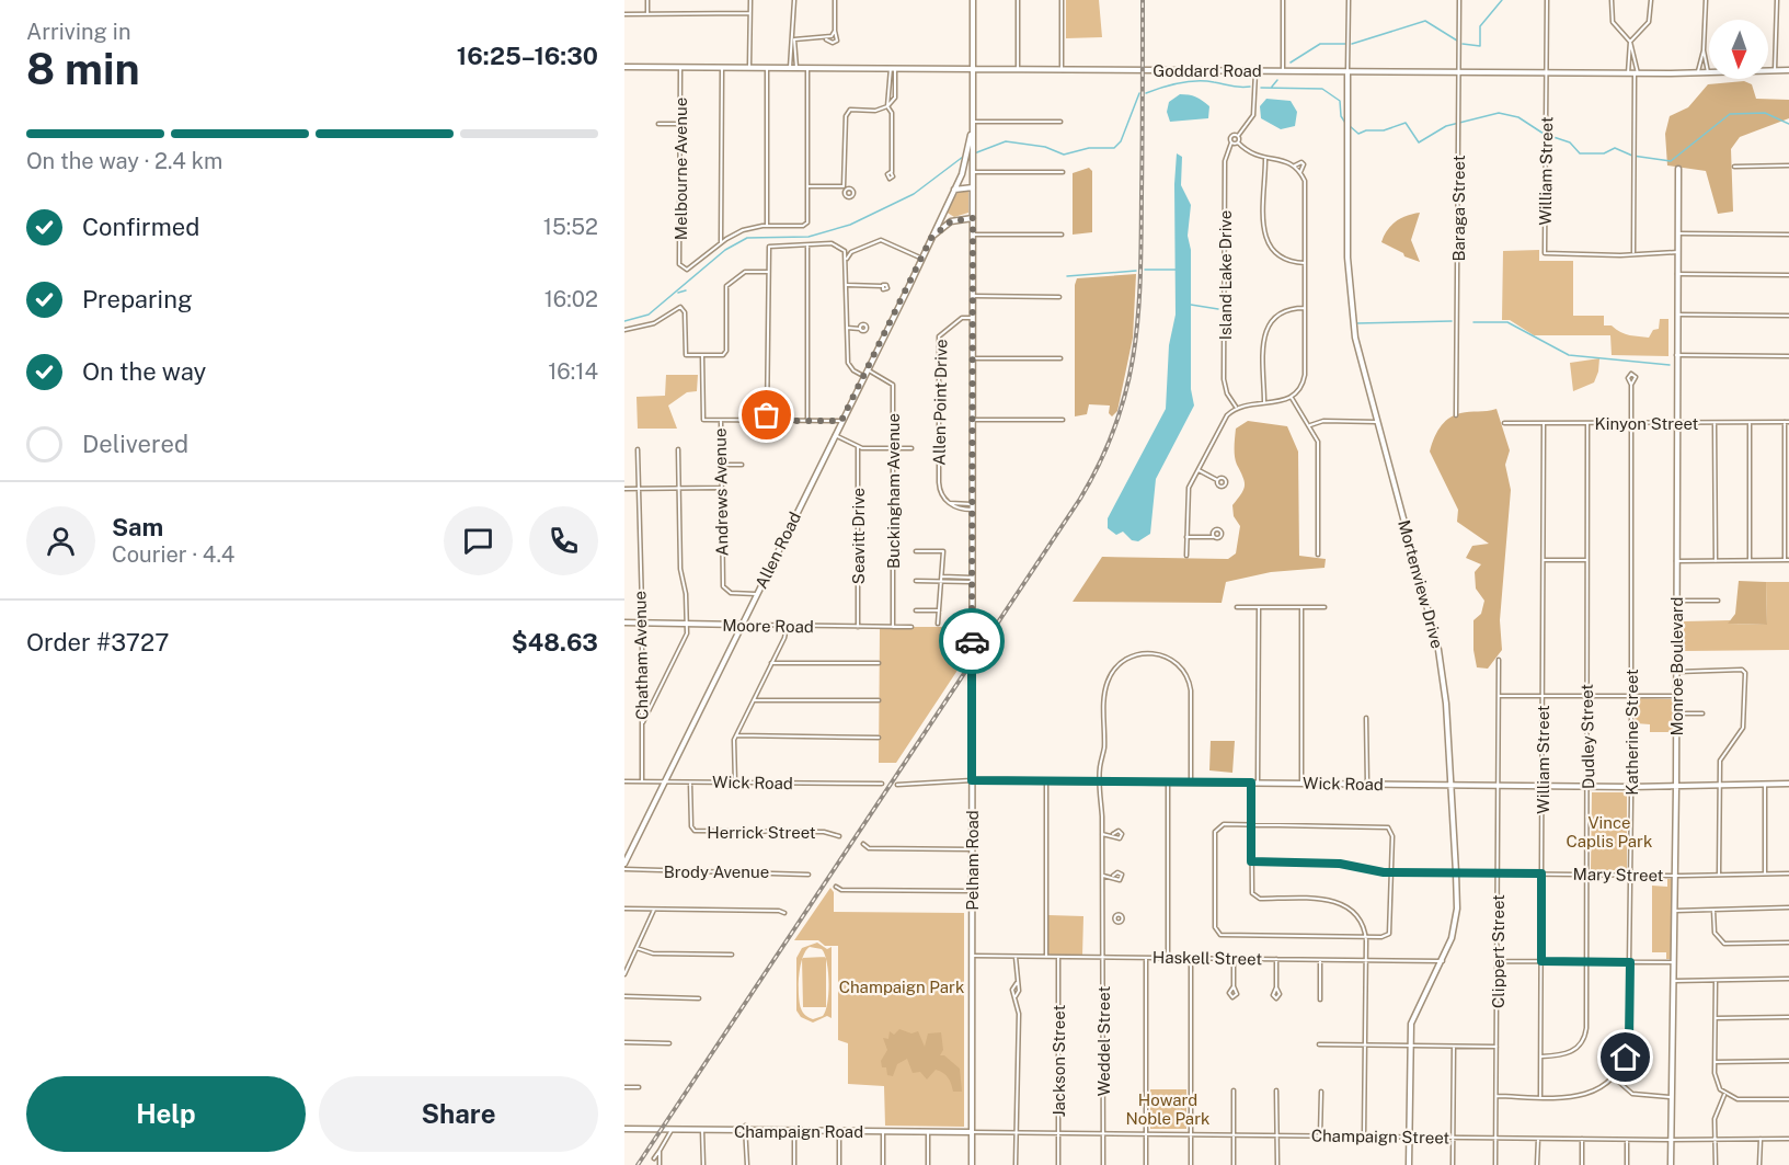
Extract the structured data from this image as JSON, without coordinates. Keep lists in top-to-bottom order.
{
  "streets": {
    "street": [
      "Goddard Road",
      "Melbourne Avenue",
      "William Street",
      "Baraga Street",
      "Island Lake Drive",
      "Allen Point Drive",
      "Kinyon Street",
      "Buckingham Avenue",
      "Andrews Avenue",
      "Seavitt Drive",
      "Allen Road",
      "Mortenview Drive",
      "Moore Road",
      "Chatham Avenue",
      "Monroe Boulevard",
      "Katherine Street",
      "Dudley Street",
      "Wick Road",
      "Herrick Street",
      "Pelham Road",
      "Brody Avenue",
      "Mary Street",
      "Clippert Street",
      "Haskell Street",
      "Weddel Street",
      "Jackson Street",
      "Champaign Road",
      "Champaign Street"
    ]
  },
  "crossings": [
    ["Goddard Road", "Melbourne Avenue"],
    ["Goddard Road", "William Street"],
    ["Goddard Road", "Baraga Street"],
    ["Goddard Road", "Allen Road"],
    ["Goddard Road", "Mortenview Drive"],
    ["William Street", "Kinyon Street"],
    ["William Street", "Dudley Street"],
    ["William Street", "Wick Road"],
    ["William Street", "Mary Street"],
    ["Allen Point Drive", "Pelham Road"],
    ["Kinyon Street", "Monroe Boulevard"],
    ["Kinyon Street", "Katherine Street"],
    ["Kinyon Street", "Dudley Street"],
    ["Buckingham Avenue", "Allen Road"],
    ["Buckingham Avenue", "Moore Road"],
    ["Andrews Avenue", "Allen Road"],
    ["Seavitt Drive", "Moore Road"],
    ["Allen Road", "Moore Road"],
    ["Allen Road", "Wick Road"],
    ["Allen Road", "Pelham Road"],
    ["Mortenview Drive", "Wick Road"],
    ["Mortenview Drive", "Mary Street"],
    ["Mortenview Drive", "Haskell Street"],
    ["Mortenview Drive", "Champaign Street"],
    ["Moore Road", "Chatham Avenue"],
    ["Chatham Avenue", "Wick Road"],
    ["Monroe Boulevard", "Wick Road"],
    ["Monroe Boulevard", "Mary Street"],
    ["Monroe Boulevard", "Champaign Street"],
    ["Katherine Street", "Wick Road"],
    ["Katherine Street", "Mary Street"],
    ["Dudley Street", "Wick Road"],
    ["Dudley Street", "Mary Street"],
    ["Wick Road", "Herrick Street"],
    ["Wick Road", "Pelham Road"],
    ["Wick Road", "Clippert Street"],
    ["Wick Road", "Weddel Street"],
    ["Pelham Road", "Haskell Street"],
    ["Pelham Road", "Champaign Road"],
    ["Pelham Road", "Champaign Street"],
    ["Mary Street", "Clippert Street"],
    ["Clippert Street", "Champaign Street"],
    ["Haskell Street", "Weddel Street"],
    ["Haskell Street", "Jackson Street"],
    ["Weddel Street", "Champaign Street"],
    ["Jackson Street", "Champaign Street"],
    ["Champaign Road", "Champaign Street"]
  ],
  "parks": ["Vince Caplis Park", "Champaign Park", "Howard Noble Park"],
  "north": "bottom",
  "page": {
    "heading": ["8 min", "Arriving in", "16:25–16:30"],
    "panel": [
      "Sam",
      "Courier · 4.4",
      "Order #3727",
      "$48.63"
    ],
    "bar": "On the way · 2.4 km",
    "list": [
      ["Confirmed", "15:52"],
      ["Preparing", "16:02"],
      ["On the way", "16:14"],
      "Delivered"
    ],
    "buttons": ["Help", "Share"]
  }
}
